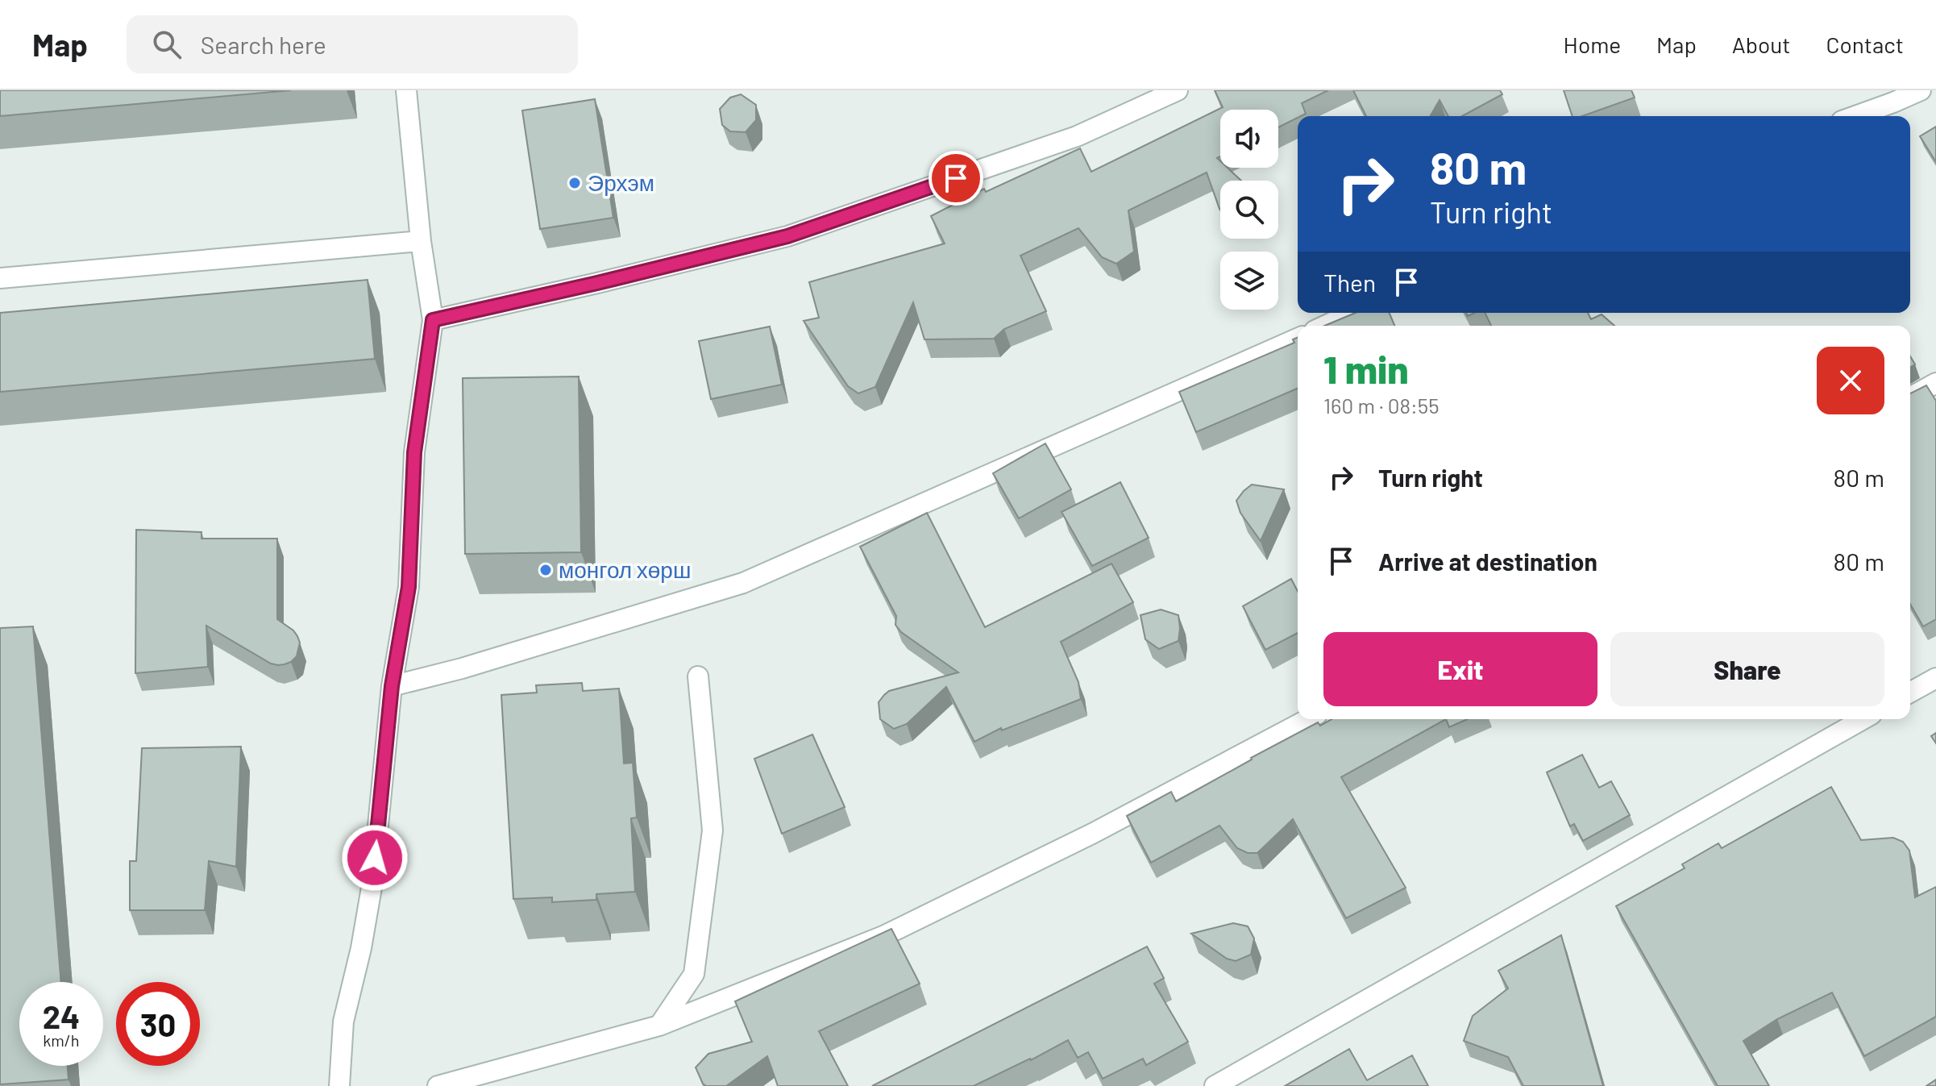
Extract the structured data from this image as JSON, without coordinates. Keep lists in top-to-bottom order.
{
  "places": ["Эрхэм", "монгол хөрш"],
  "page": {
    "header": "Map",
    "search": "Search here",
    "nav": [
      "Home",
      "Map",
      "About",
      "Contact"
    ],
    "turn": ["80 m", "Turn right"],
    "then": "Then",
    "heading": ["1 min", "160 m · 08:55"],
    "list": [
      {
        "name": "Turn right",
        "value": "80 m"
      },
      {
        "name": "Arrive at destination",
        "value": "80 m"
      }
    ],
    "buttons": ["Exit", "Share"],
    "speed": "24 km/h",
    "limit": "30"
  }
}
